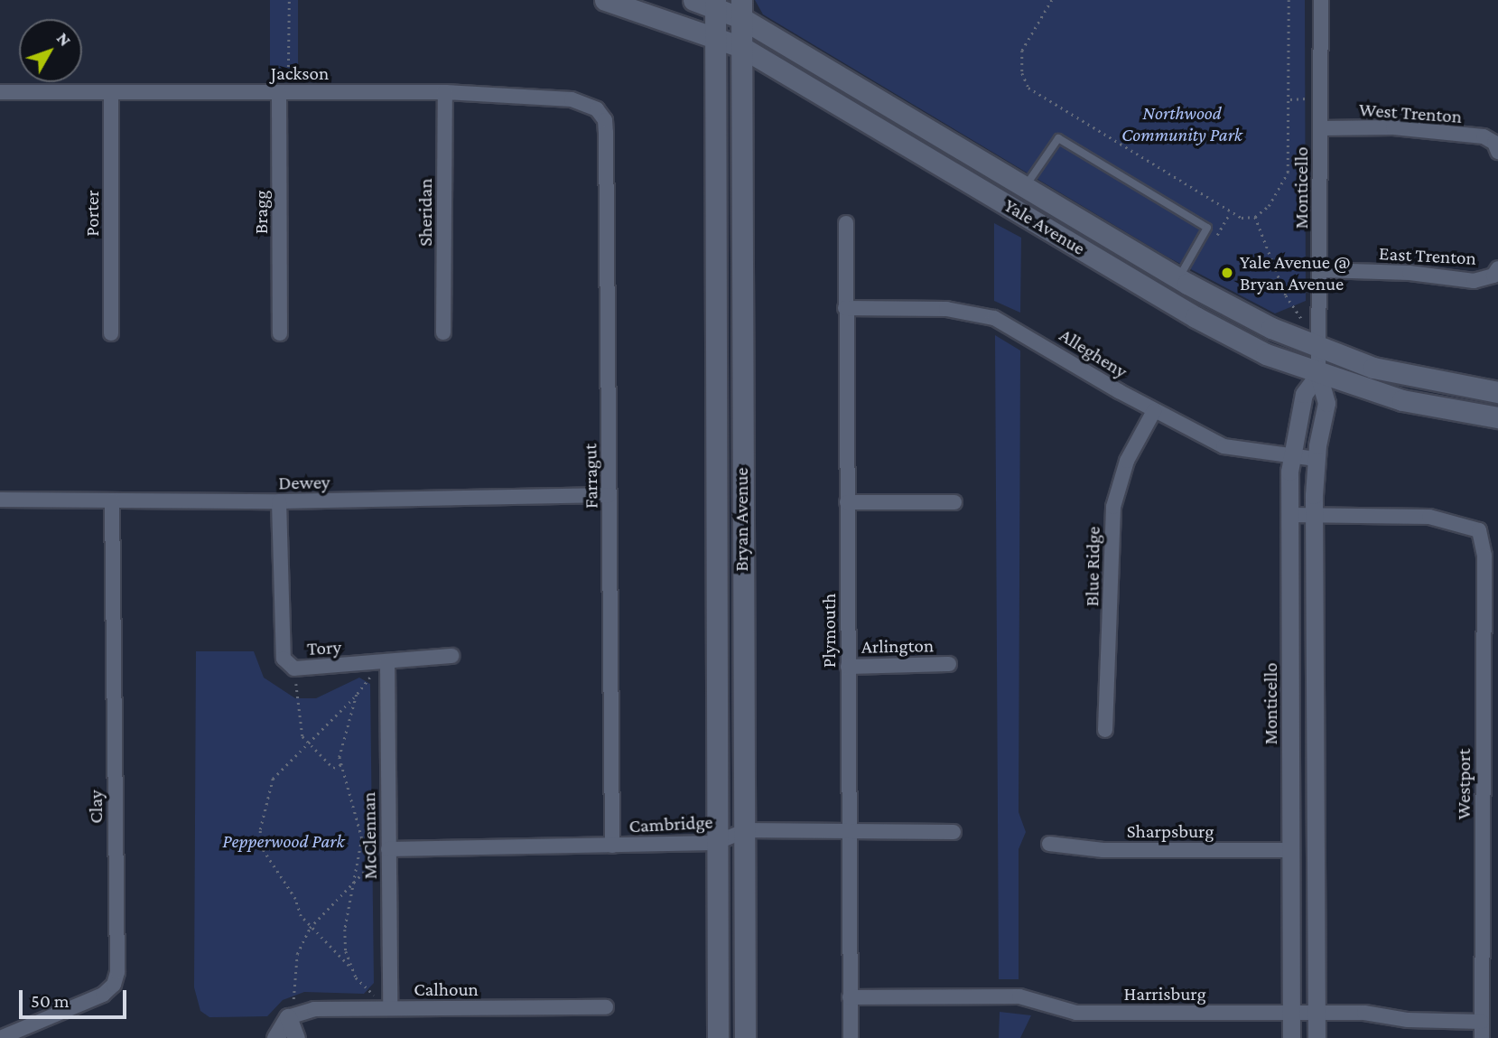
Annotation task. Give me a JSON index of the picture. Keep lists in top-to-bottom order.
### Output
{
  "streets": {
    "main road": ["Yale Avenue", "Bryan Avenue"],
    "street": [
      "Jackson",
      "West Trenton",
      "Monticello",
      "Bragg",
      "Sheridan",
      "Porter",
      "East Trenton",
      "Allegheny",
      "Farragut",
      "Dewey",
      "Blue Ridge",
      "Plymouth",
      "Arlington",
      "Tory",
      "Westport",
      "Clay",
      "Cambridge",
      "Sharpsburg",
      "McClennan",
      "Calhoun",
      "Harrisburg"
    ]
  },
  "crossings": [
    ["Jackson", "Bragg"],
    ["Jackson", "Sheridan"],
    ["Jackson", "Porter"],
    ["Jackson", "Farragut"],
    ["West Trenton", "Monticello"],
    ["Monticello", "Yale Avenue"],
    ["Monticello", "East Trenton"],
    ["Monticello", "Allegheny"],
    ["Monticello", "Westport"],
    ["Monticello", "Sharpsburg"],
    ["Monticello", "Harrisburg"],
    ["Yale Avenue", "Bryan Avenue"],
    ["Allegheny", "Blue Ridge"],
    ["Allegheny", "Plymouth"],
    ["Farragut", "Dewey"],
    ["Farragut", "Cambridge"],
    ["Dewey", "Tory"],
    ["Dewey", "Clay"],
    ["Bryan Avenue", "Cambridge"],
    ["Plymouth", "Arlington"],
    ["Plymouth", "Cambridge"],
    ["Plymouth", "Harrisburg"],
    ["Tory", "McClennan"],
    ["Westport", "Harrisburg"],
    ["Cambridge", "McClennan"],
    ["McClennan", "Calhoun"]
  ],
  "parks": ["Northwood Community Park", "Pepperwood Park"],
  "places": ["Yale Avenue @ Bryan Avenue"],
  "scale_bar": "50 m",
  "north": "top right"
}
